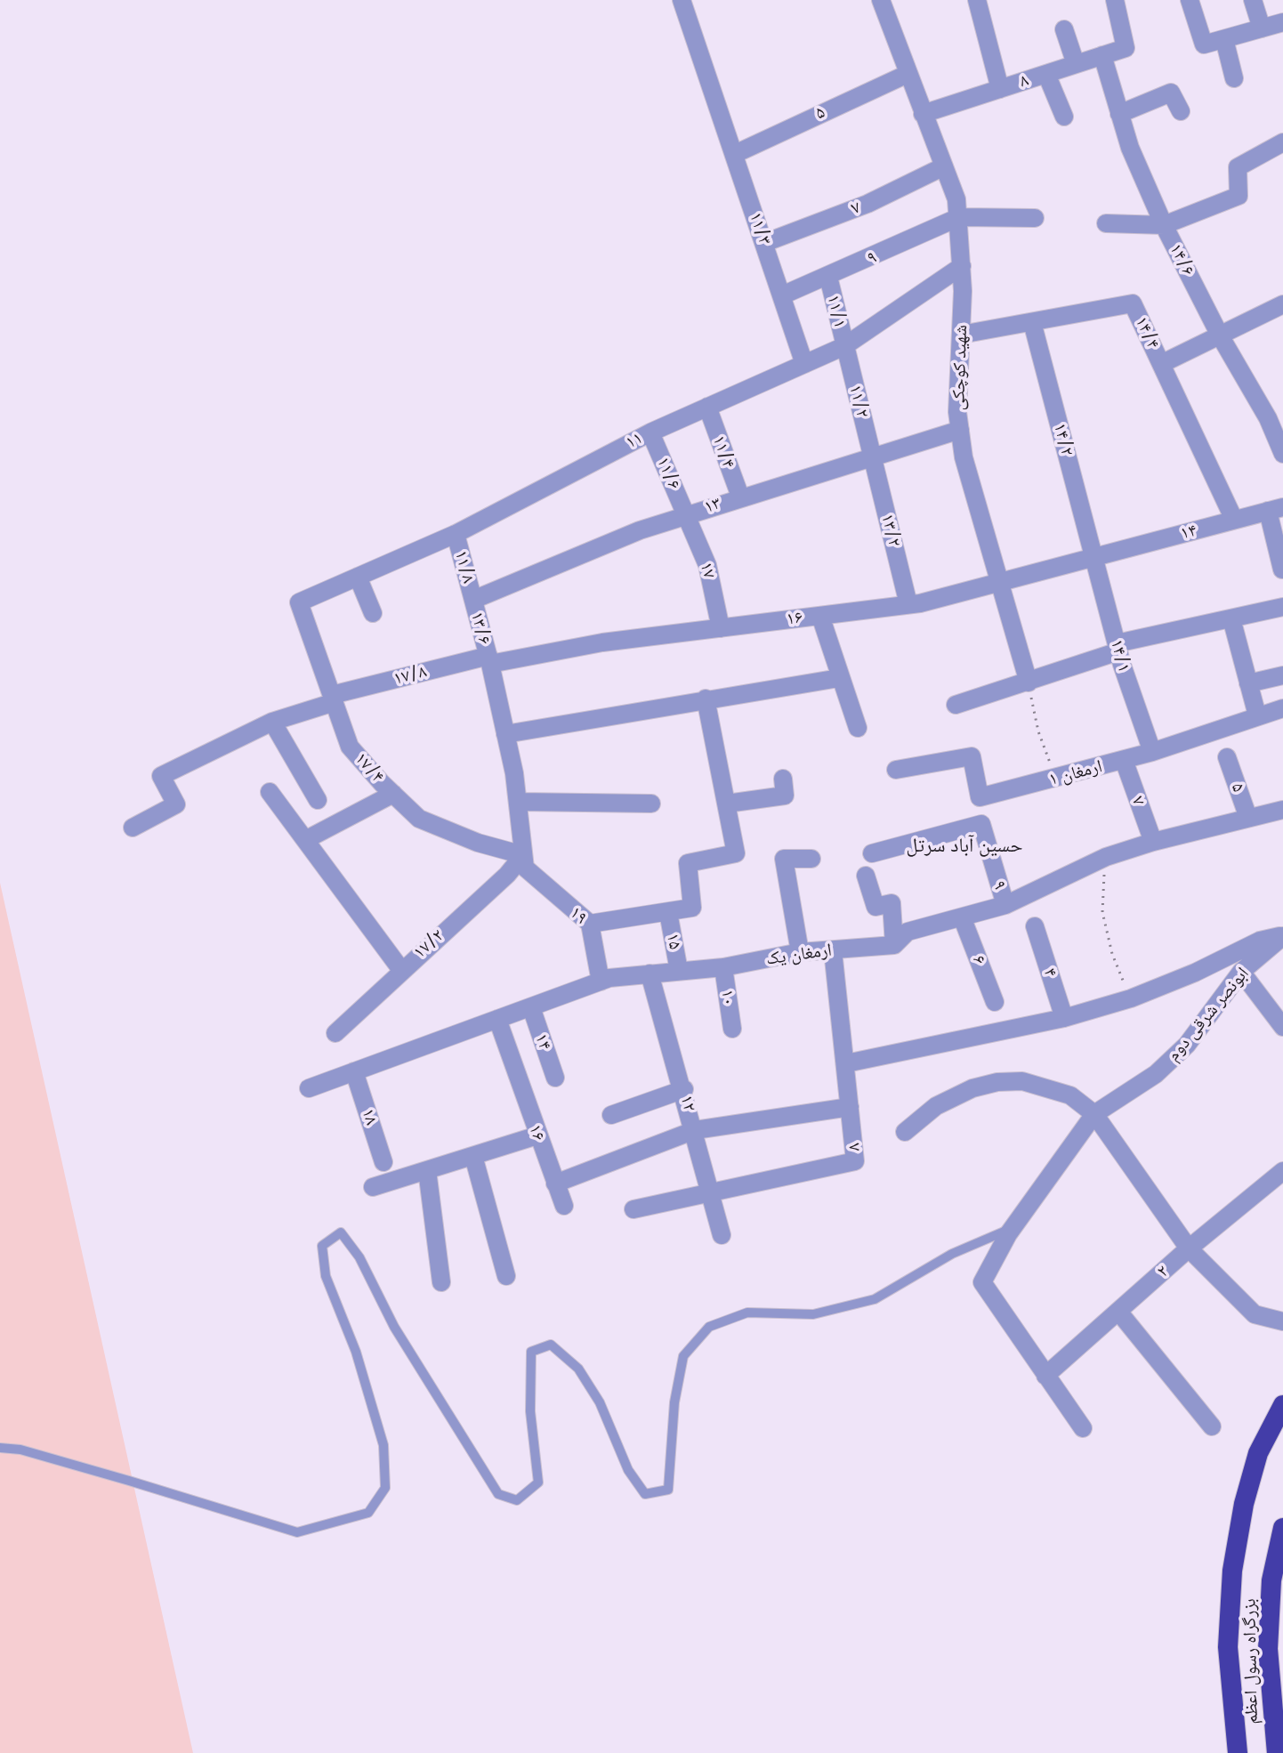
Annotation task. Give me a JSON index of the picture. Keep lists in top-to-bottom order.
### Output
{
  "streets": {
    "highway": ["بزرگراه رسول اعظم"],
    "street": [
      "۸",
      "۵",
      "۷",
      "۱۱/۳",
      "۹",
      "۱۴/۶",
      "۱۱/۱",
      "۱۴/۴",
      "شهید کوچکی",
      "۱۱/۲",
      "۱۴/۲",
      "۱۱",
      "۱۱/۴",
      "۱۱/۶",
      "۱۳",
      "۱۳/۲",
      "۱۴",
      "۱۱/۸",
      "۱۷",
      "۱۶",
      "۱۳/۶",
      "۱۴/۱",
      "۱۷/۸",
      "۱۷/۴",
      "ارمغان ۱",
      "۱۹",
      "۱۵",
      "۱۷/۲",
      "ارمغان یک",
      "۶",
      "۴",
      "۱۰",
      "ابونصر شرقی دوم",
      "۱۲",
      "۱۸",
      "۲"
    ]
  },
  "crossings": [
    ["۸", "۱۴/۶"],
    ["۸", "شهید کوچکی"],
    ["۸", "ارمغان یک"],
    ["۸", "۱۲"],
    ["۵", "۱۱/۳"],
    ["۵", "شهید کوچکی"],
    ["۵", "ارمغان یک"],
    ["۷", "۱۱/۳"],
    ["۷", "شهید کوچکی"],
    ["۷", "ارمغان ۱"],
    ["۷", "ارمغان یک"],
    ["۱۱/۳", "۹"],
    ["۱۱/۳", "۱۱"],
    ["۹", "۱۱/۱"],
    ["۹", "شهید کوچکی"],
    ["۹", "ارمغان یک"],
    ["۱۱/۱", "۱۱/۲"],
    ["۱۱/۱", "۱۱"],
    ["۱۴/۴", "شهید کوچکی"],
    ["۱۴/۴", "۱۴/۲"],
    ["۱۴/۴", "۱۴"],
    ["شهید کوچکی", "۱۱"],
    ["شهید کوچکی", "۱۳"],
    ["شهید کوچکی", "۱۶"],
    ["۱۱/۲", "۱۱"],
    ["۱۱/۲", "۱۳"],
    ["۱۱/۲", "۱۳/۲"],
    ["۱۴/۲", "۱۴"],
    ["۱۴/۲", "۱۶"],
    ["۱۴/۲", "۱۴/۱"],
    ["۱۱", "۱۱/۴"],
    ["۱۱", "۱۱/۶"],
    ["۱۱", "۱۱/۸"],
    ["۱۱", "۱۷/۴"],
    ["۱۱/۴", "۱۳"],
    ["۱۱/۶", "۱۳"],
    ["۱۱/۶", "۱۷"],
    ["۱۳", "۱۳/۲"],
    ["۱۳", "۱۱/۸"],
    ["۱۳", "۱۷"],
    ["۱۳", "۱۳/۶"],
    ["۱۳/۲", "۱۶"],
    ["۱۴", "۱۶"],
    ["۱۴", "۱۴/۱"],
    ["۱۴", "ارمغان یک"],
    ["۱۱/۸", "۱۳/۶"],
    ["۱۷", "۱۶"],
    ["۱۶", "۱۳/۶"],
    ["۱۶", "۱۴/۱"],
    ["۱۶", "۱۷/۸"],
    ["۱۶", "ارمغان یک"],
    ["۱۳/۶", "۱۷/۸"],
    ["۱۳/۶", "۱۷/۴"],
    ["۱۳/۶", "۱۹"],
    ["۱۳/۶", "۱۷/۲"],
    ["۱۴/۱", "ارمغان ۱"],
    ["۱۷/۸", "۱۷/۴"],
    ["۱۷/۴", "۱۹"],
    ["۱۷/۴", "۱۷/۲"],
    ["۱۹", "۱۷/۲"],
    ["۱۹", "ارمغان یک"],
    ["۱۵", "ارمغان یک"],
    ["ارمغان یک", "۶"],
    ["ارمغان یک", "۱۰"],
    ["ارمغان یک", "۱۲"],
    ["ارمغان یک", "۱۸"]
  ],
  "districts": ["حسین آباد سرتل"]
}
